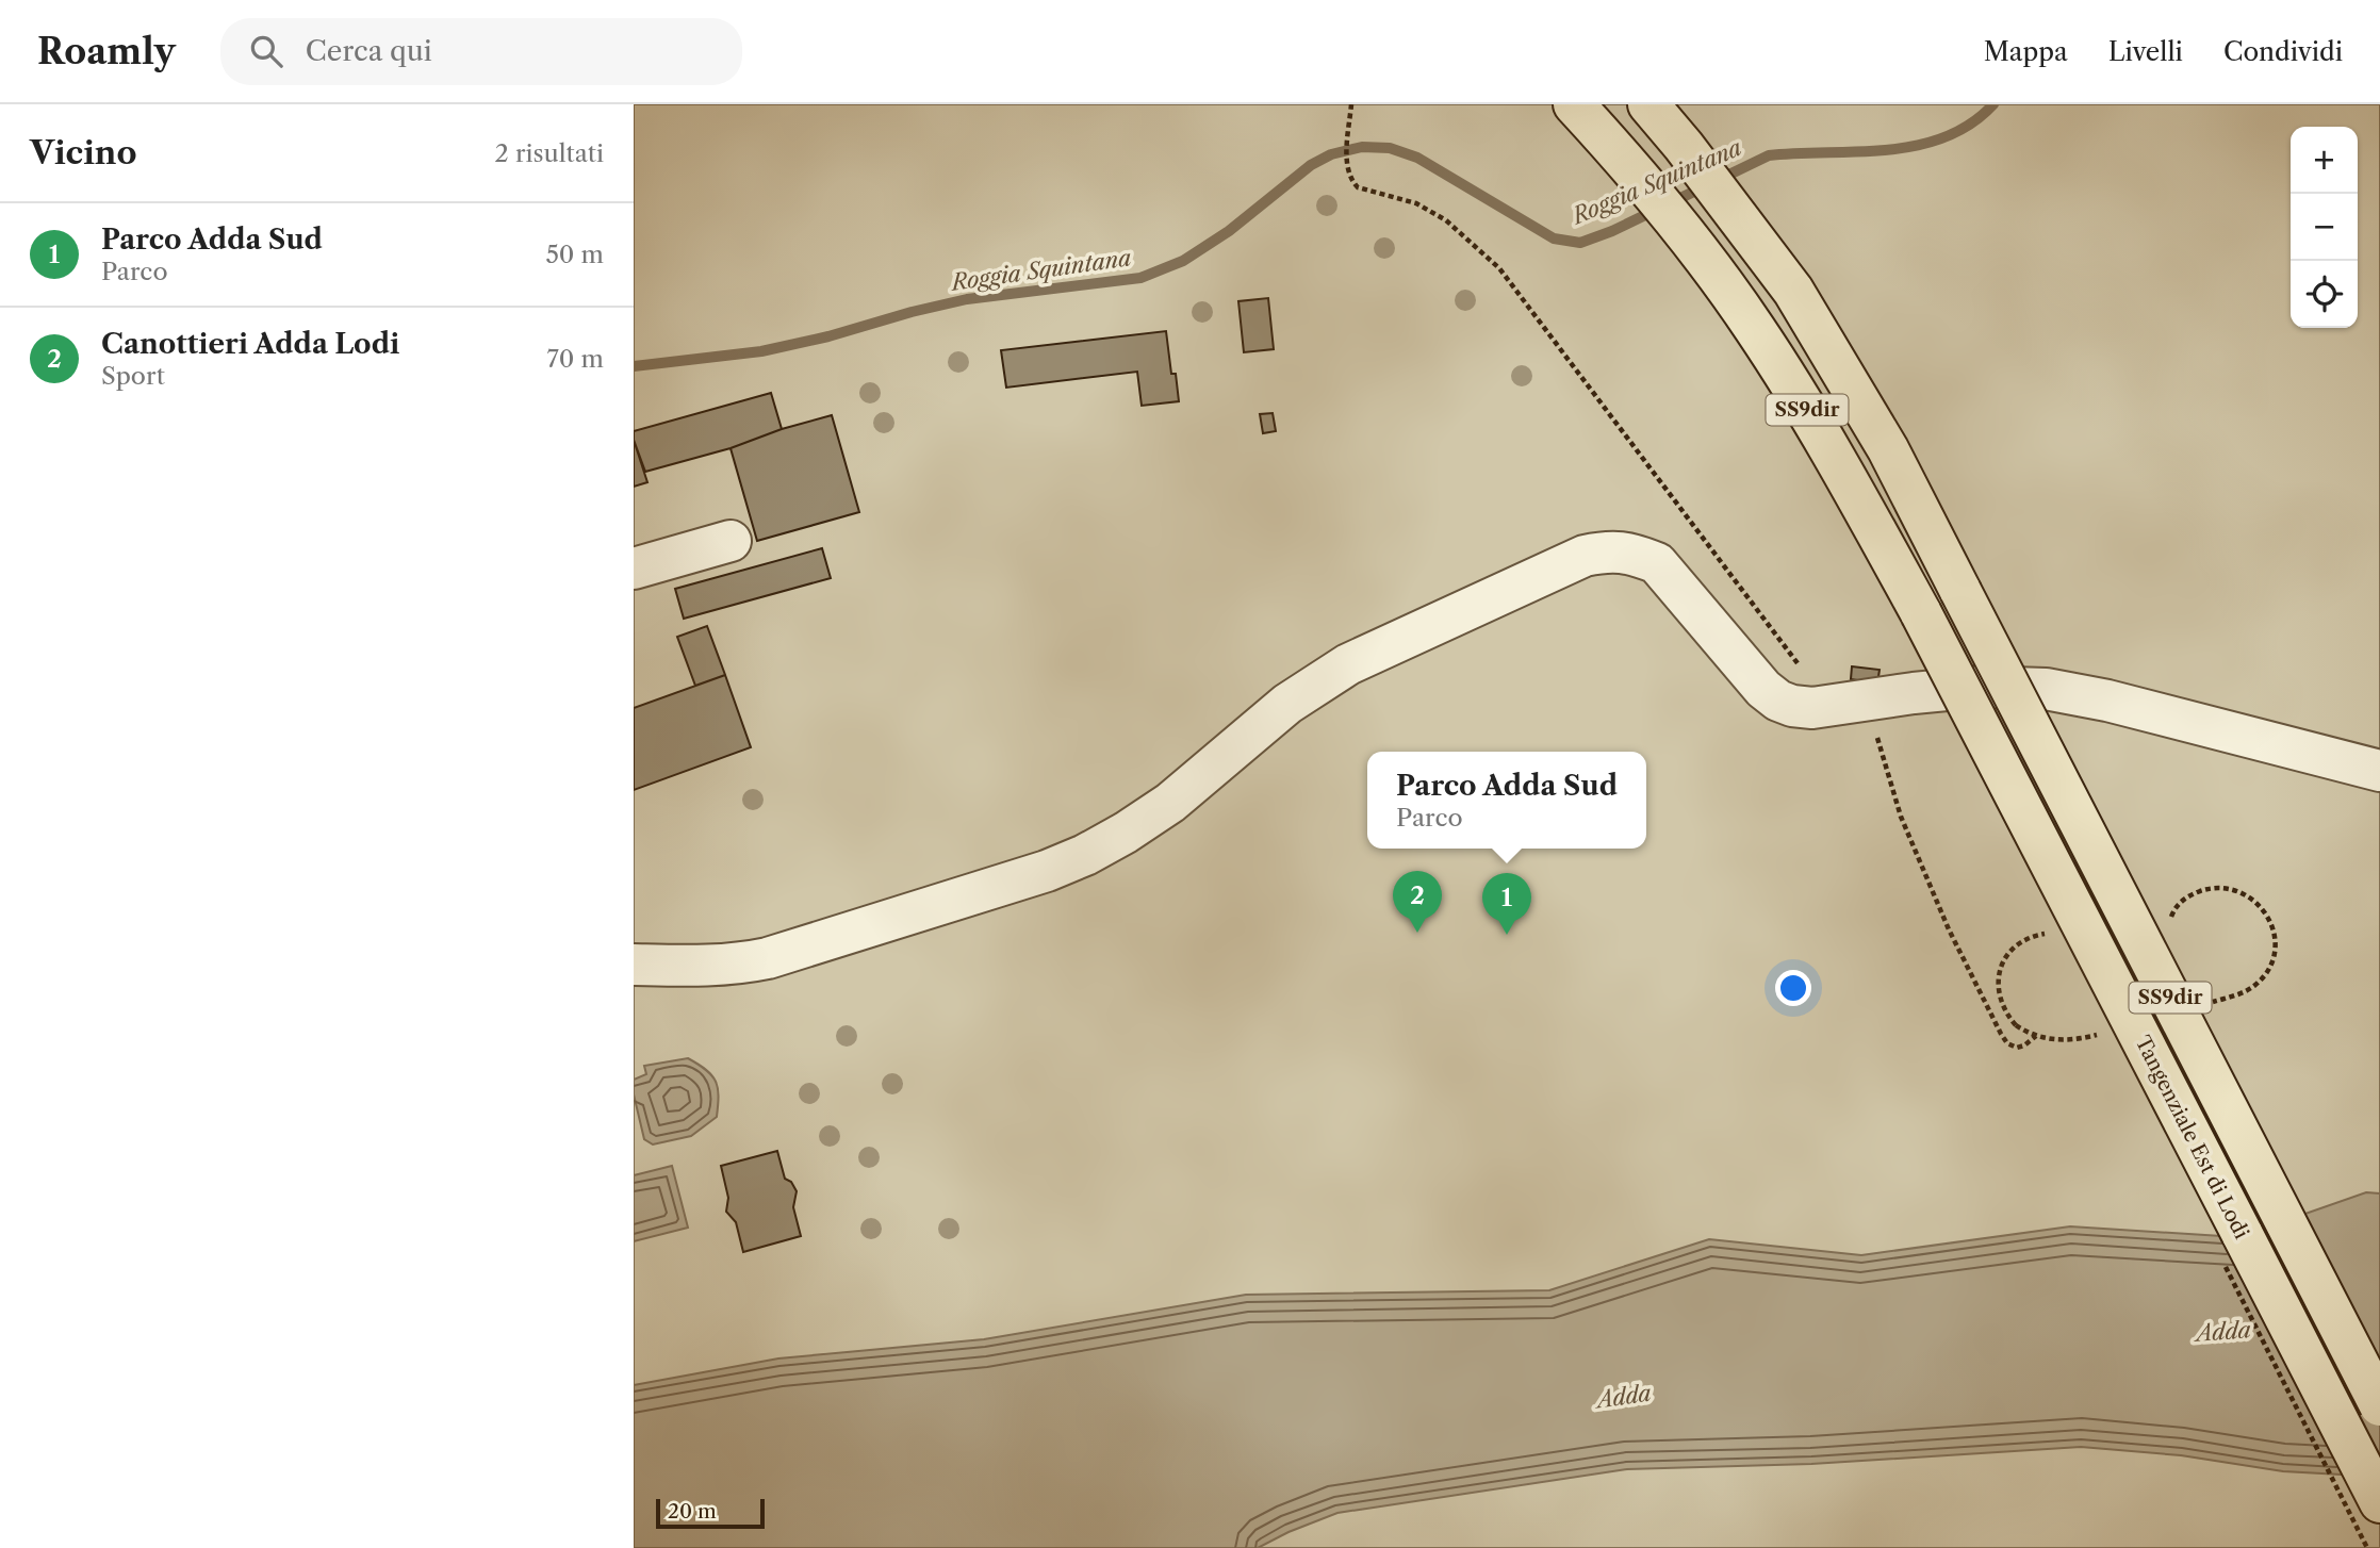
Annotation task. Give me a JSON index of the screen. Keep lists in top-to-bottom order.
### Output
{
  "streets": {
    "highway": ["SS9dir", "Tangenziale Est di Lodi"]
  },
  "water": ["Roggia Squintana", "Adda"],
  "scale_bar": "20 m",
  "page": {
    "header": "Roamly",
    "search": "Cerca qui",
    "nav": ["Mappa", "Livelli", "Condividi"],
    "heading": ["Vicino", "2 risultati"],
    "map_buttons": ["+", "−"],
    "list": [
      {
        "mark": "1",
        "name": "Parco Adda Sud",
        "note": "Parco",
        "value": "50 m"
      },
      {
        "mark": "2",
        "name": "Canottieri Adda Lodi",
        "note": "Sport",
        "value": "70 m"
      }
    ],
    "popup": ["Parco Adda Sud", "Parco"],
    "pins": ["2", "1"],
    "scale": "20 m"
  }
}
